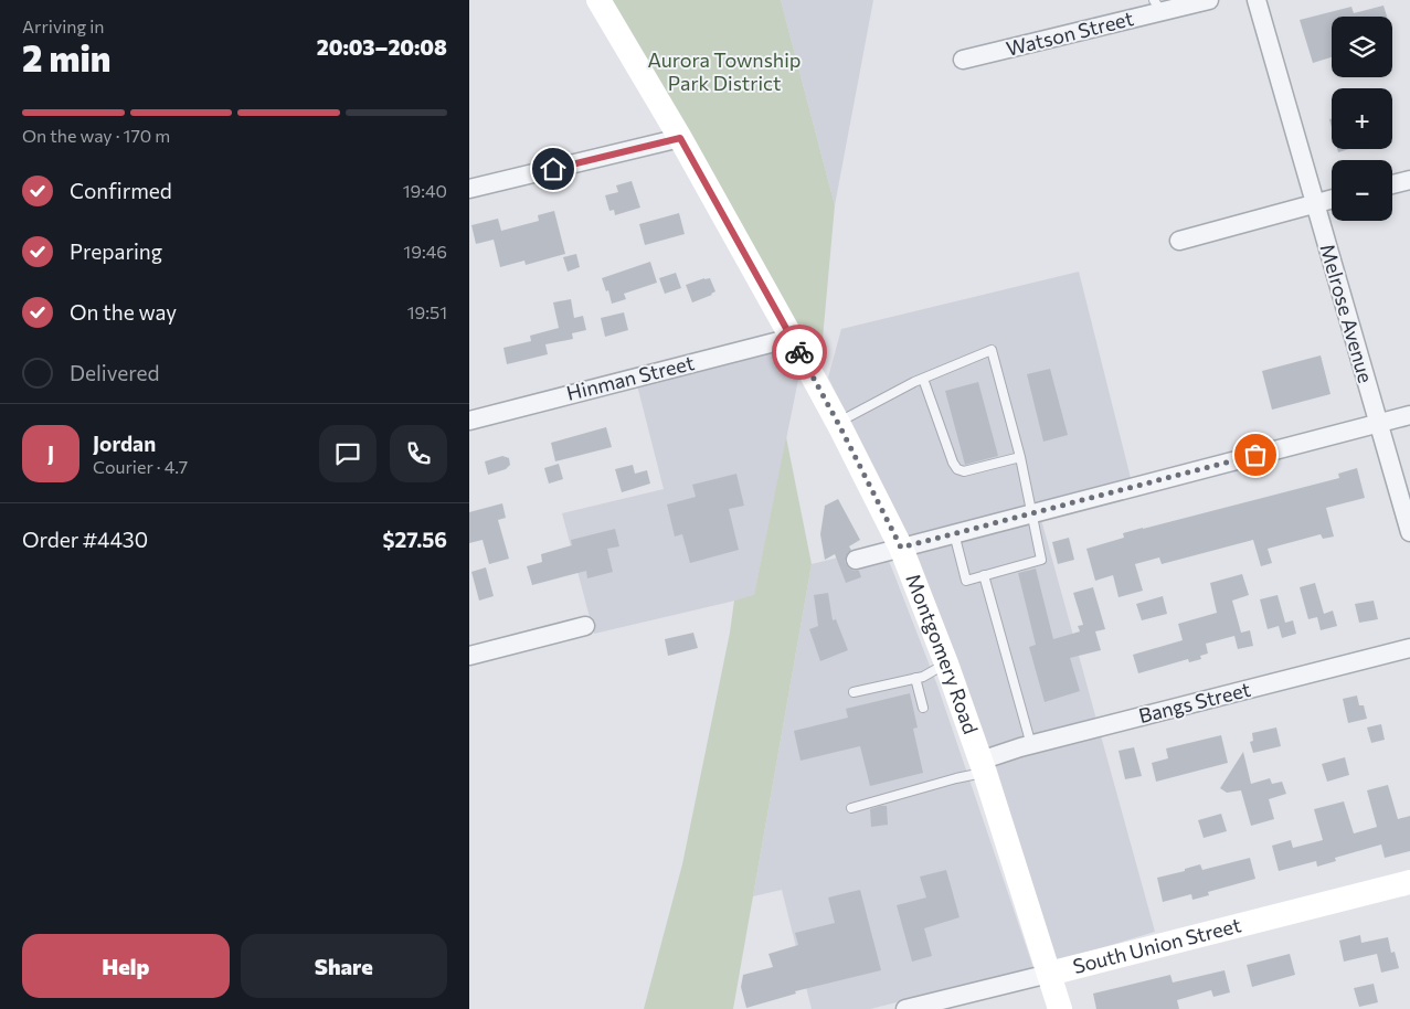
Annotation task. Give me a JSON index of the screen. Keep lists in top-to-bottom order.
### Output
{
  "streets": {
    "street": [
      "Watson Street",
      "Melrose Avenue",
      "Hinman Street",
      "Montgomery Road",
      "Bangs Street",
      "South Union Street"
    ]
  },
  "crossings": [
    ["Hinman Street", "Montgomery Road"],
    ["Montgomery Road", "Bangs Street"],
    ["Montgomery Road", "South Union Street"]
  ],
  "parks": ["Aurora Township Park District"],
  "page": {
    "heading": ["2 min", "Arriving in", "20:03–20:08"],
    "panel": [
      "Jordan",
      "Courier · 4.7",
      "Order #4430",
      "$27.56"
    ],
    "map_buttons": ["+", "−"],
    "bar": "On the way · 170 m",
    "list": [
      ["Confirmed", "19:40"],
      ["Preparing", "19:46"],
      ["On the way", "19:51"],
      "Delivered"
    ],
    "round": "J",
    "buttons": ["Help", "Share"]
  }
}
